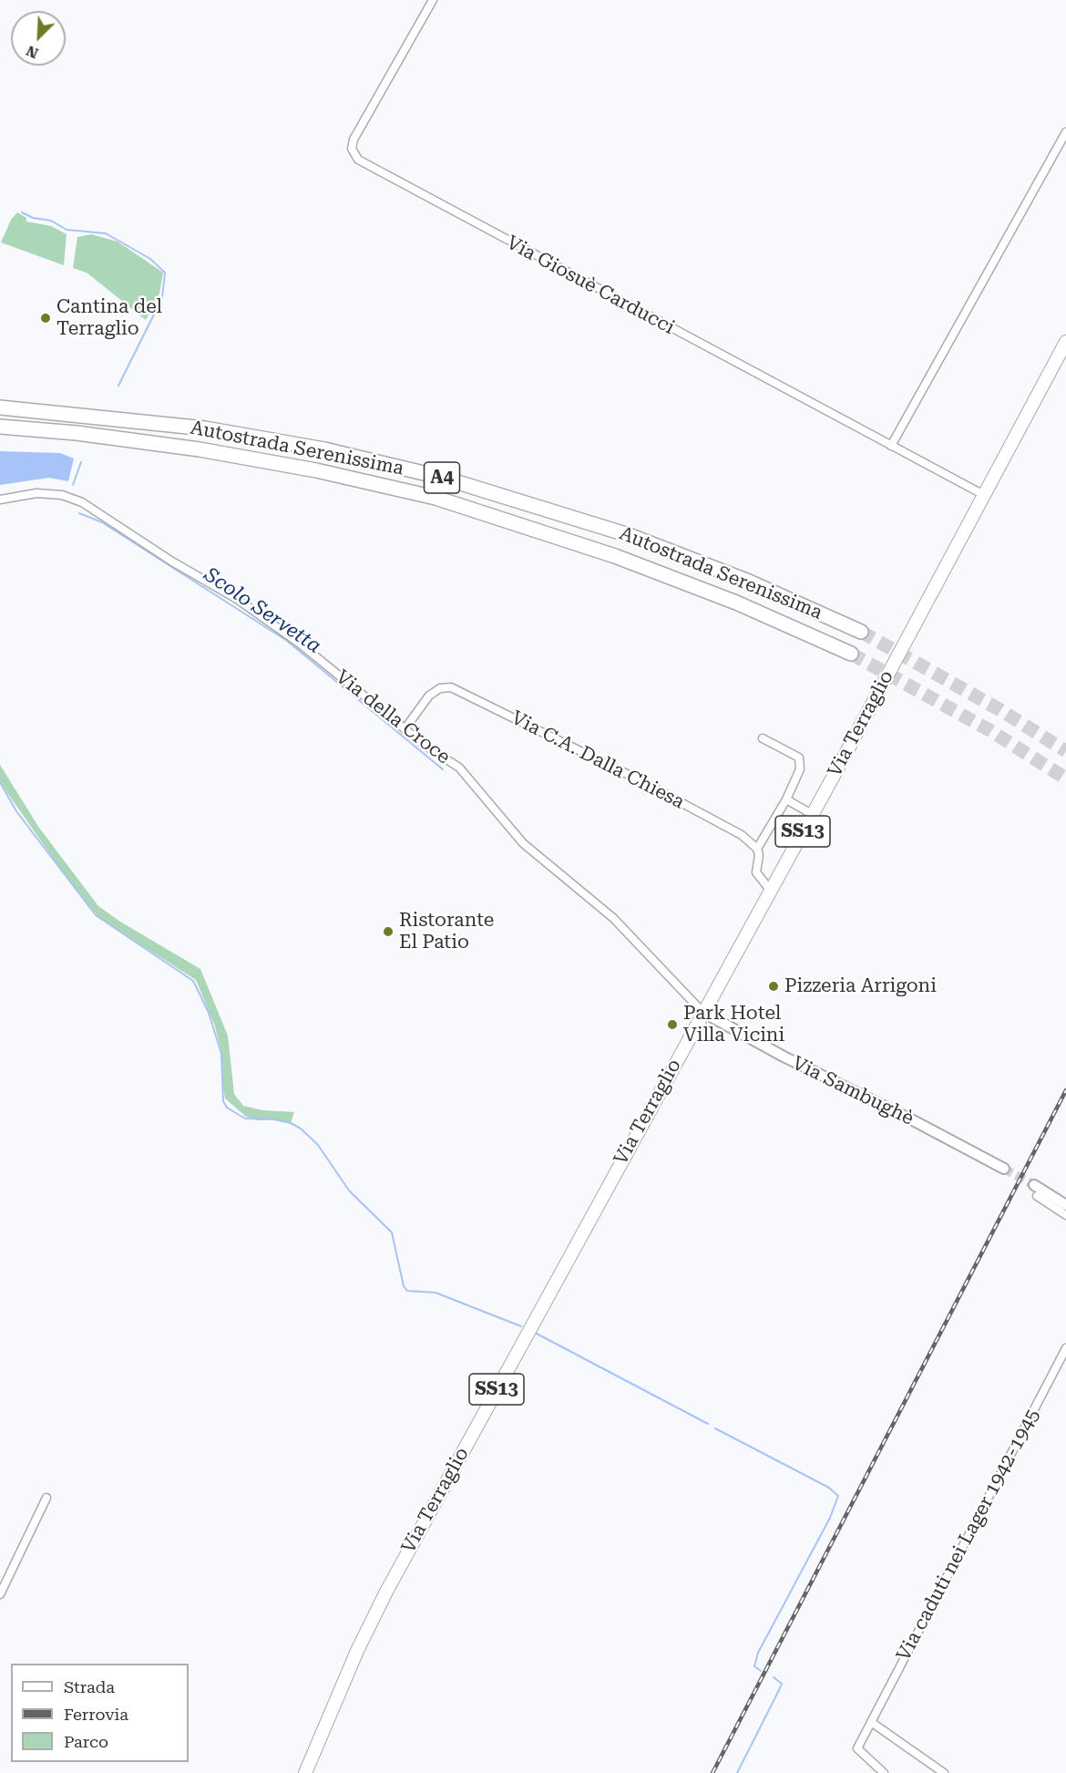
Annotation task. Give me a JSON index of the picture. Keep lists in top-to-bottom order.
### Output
{
  "streets": {
    "highway": ["Autostrada Serenissima", "A4"],
    "main road": ["Via Terraglio", "SS13"],
    "street": [
      "Via Giosuè Carducci",
      "Via della Croce",
      "Via C.A. Dalla Chiesa",
      "Via Sambughè",
      "Via caduti nei Lager 1942-1945"
    ]
  },
  "crossings": [
    ["Via Giosuè Carducci", "Via Terraglio"],
    ["Via della Croce", "Via Terraglio"],
    ["Via della Croce", "Via C.A. Dalla Chiesa"],
    ["Via della Croce", "Via Sambughè"],
    ["Via Terraglio", "Via Sambughè"]
  ],
  "water": ["Scolo Servetta"],
  "places": [
    "Cantina del Terraglio",
    "Ristorante El Patio",
    "Pizzeria Arrigoni",
    "Park Hotel Villa Vicini"
  ],
  "legend": ["Strada", "Ferrovia", "Parco"],
  "north": "bottom left"
}
